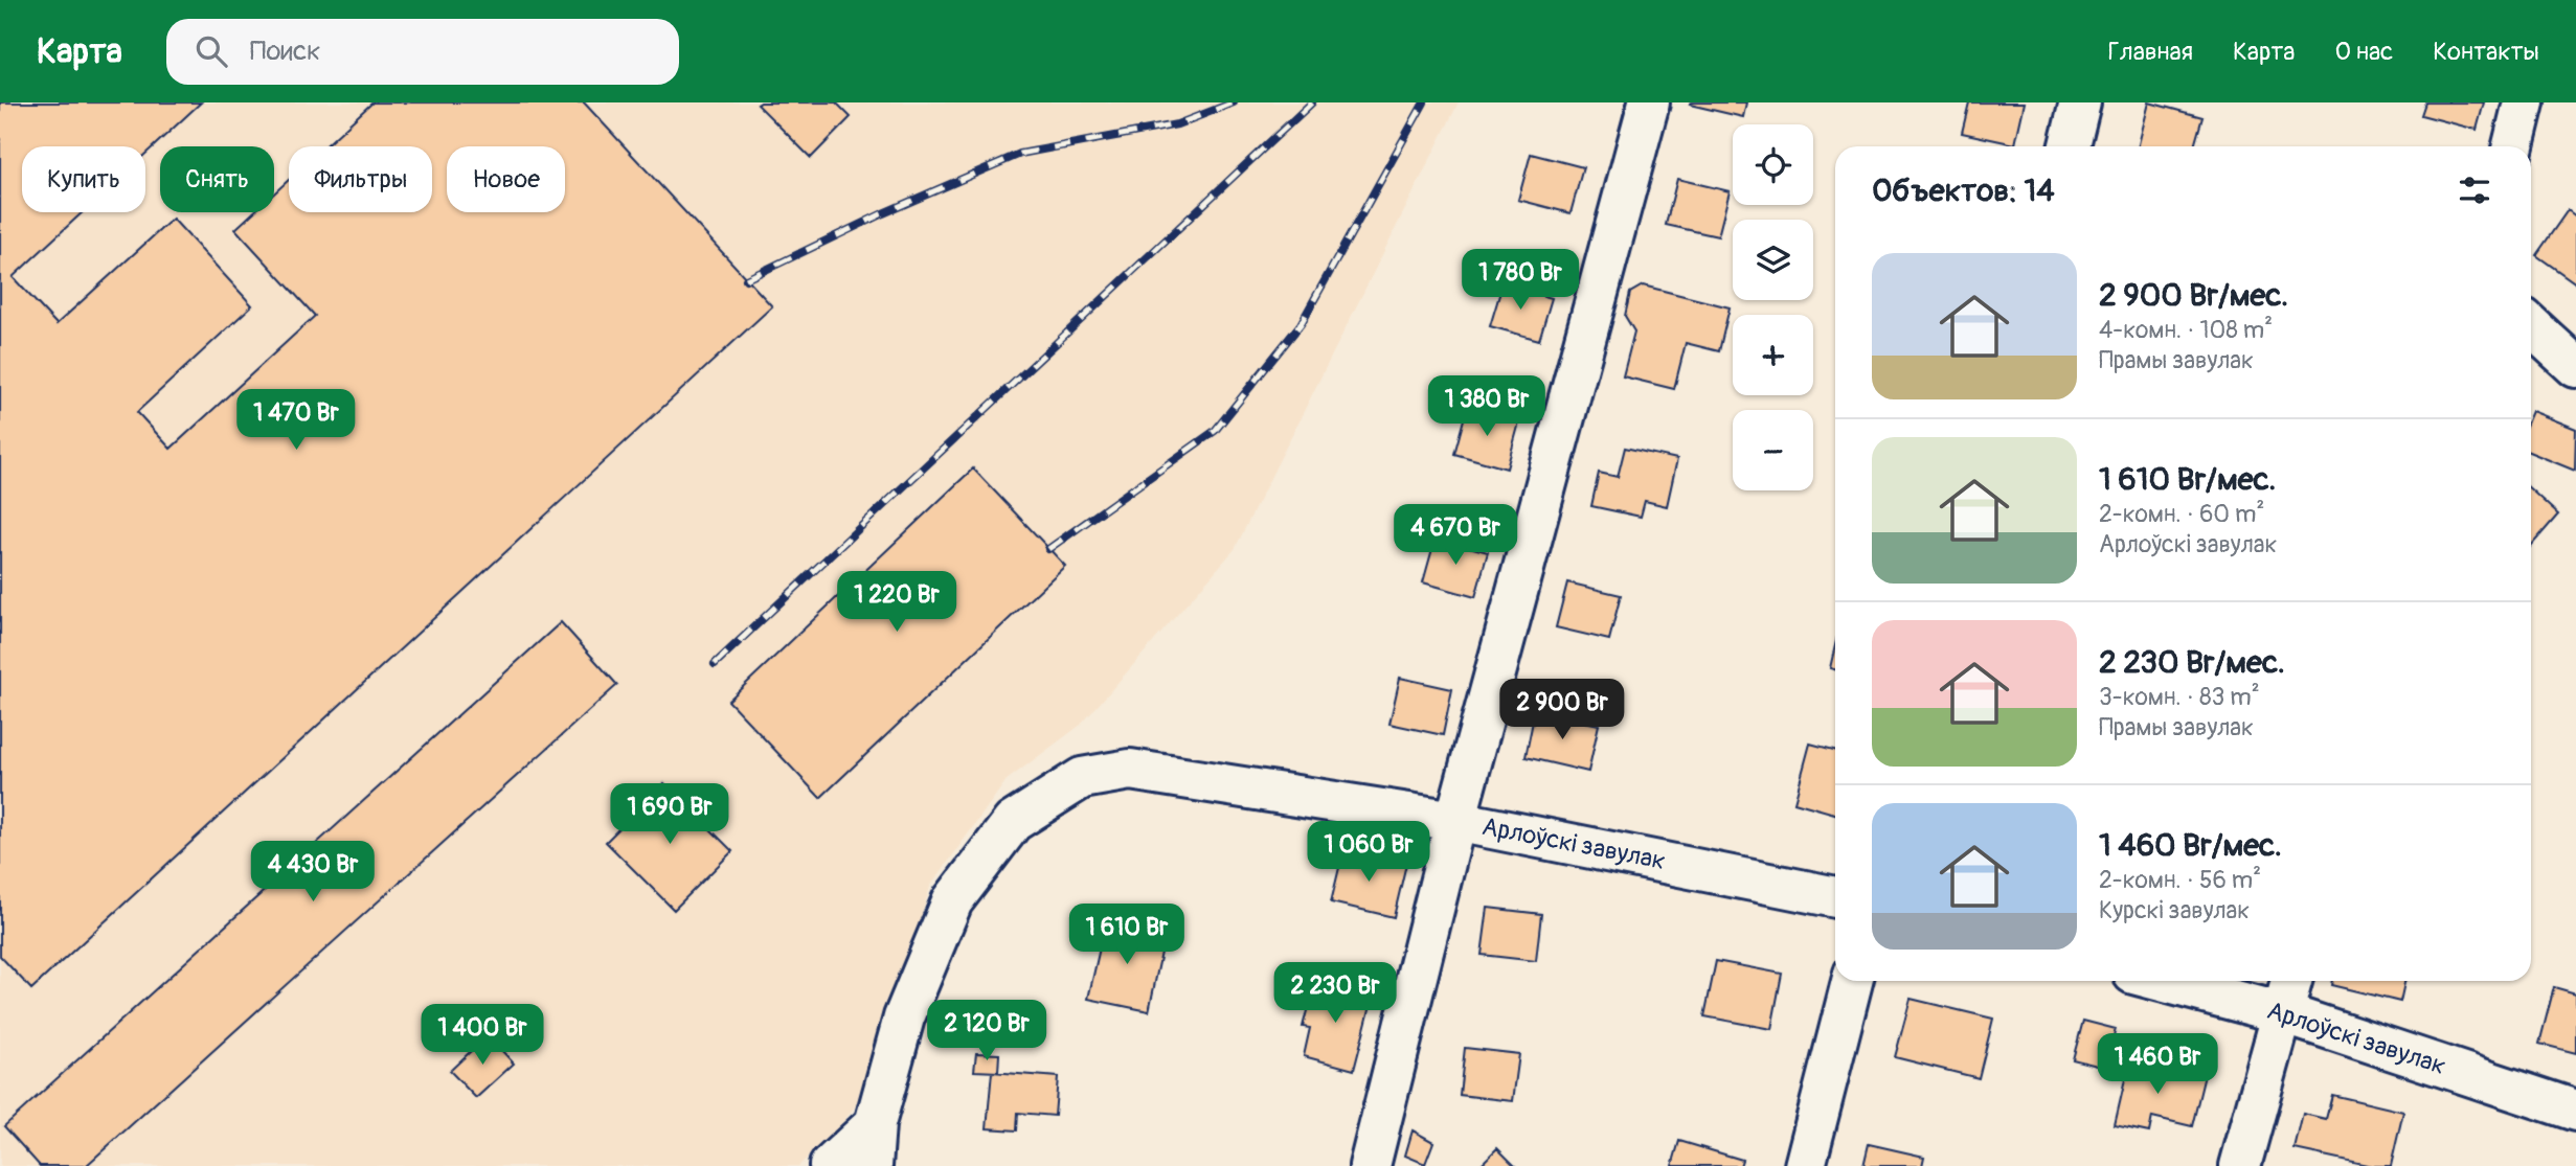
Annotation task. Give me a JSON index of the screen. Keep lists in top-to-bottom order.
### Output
{
  "streets": {
    "street": ["Арлоўскі завулак"]
  },
  "page": {
    "header": "Карта",
    "search": "Поиск",
    "nav": [
      "Главная",
      "Карта",
      "О нас",
      "Контакты"
    ],
    "map_buttons": ["+", "−"],
    "chip": [
      "Купить",
      "Снять",
      "Фильтры",
      "Новое"
    ],
    "heading": "Объектов: 14",
    "list": [
      {
        "name": "2 900 Br/мес.",
        "note": "4-комн. · 108 m² · Прамы завулак"
      },
      {
        "name": "1 610 Br/мес.",
        "note": "2-комн. · 60 m² · Арлоўскі завулак"
      },
      {
        "name": "2 230 Br/мес.",
        "note": "3-комн. · 83 m² · Прамы завулак"
      },
      {
        "name": "1 460 Br/мес.",
        "note": "2-комн. · 56 m² · Курскі завулак"
      }
    ],
    "price": [
      "1 780 Br",
      "1 380 Br",
      "1 470 Br",
      "4 670 Br",
      "1 220 Br",
      "2 900 Br",
      "1 690 Br",
      "1 060 Br",
      "4 430 Br",
      "1 610 Br",
      "2 230 Br",
      "2 120 Br",
      "1 400 Br",
      "1 460 Br"
    ]
  }
}
